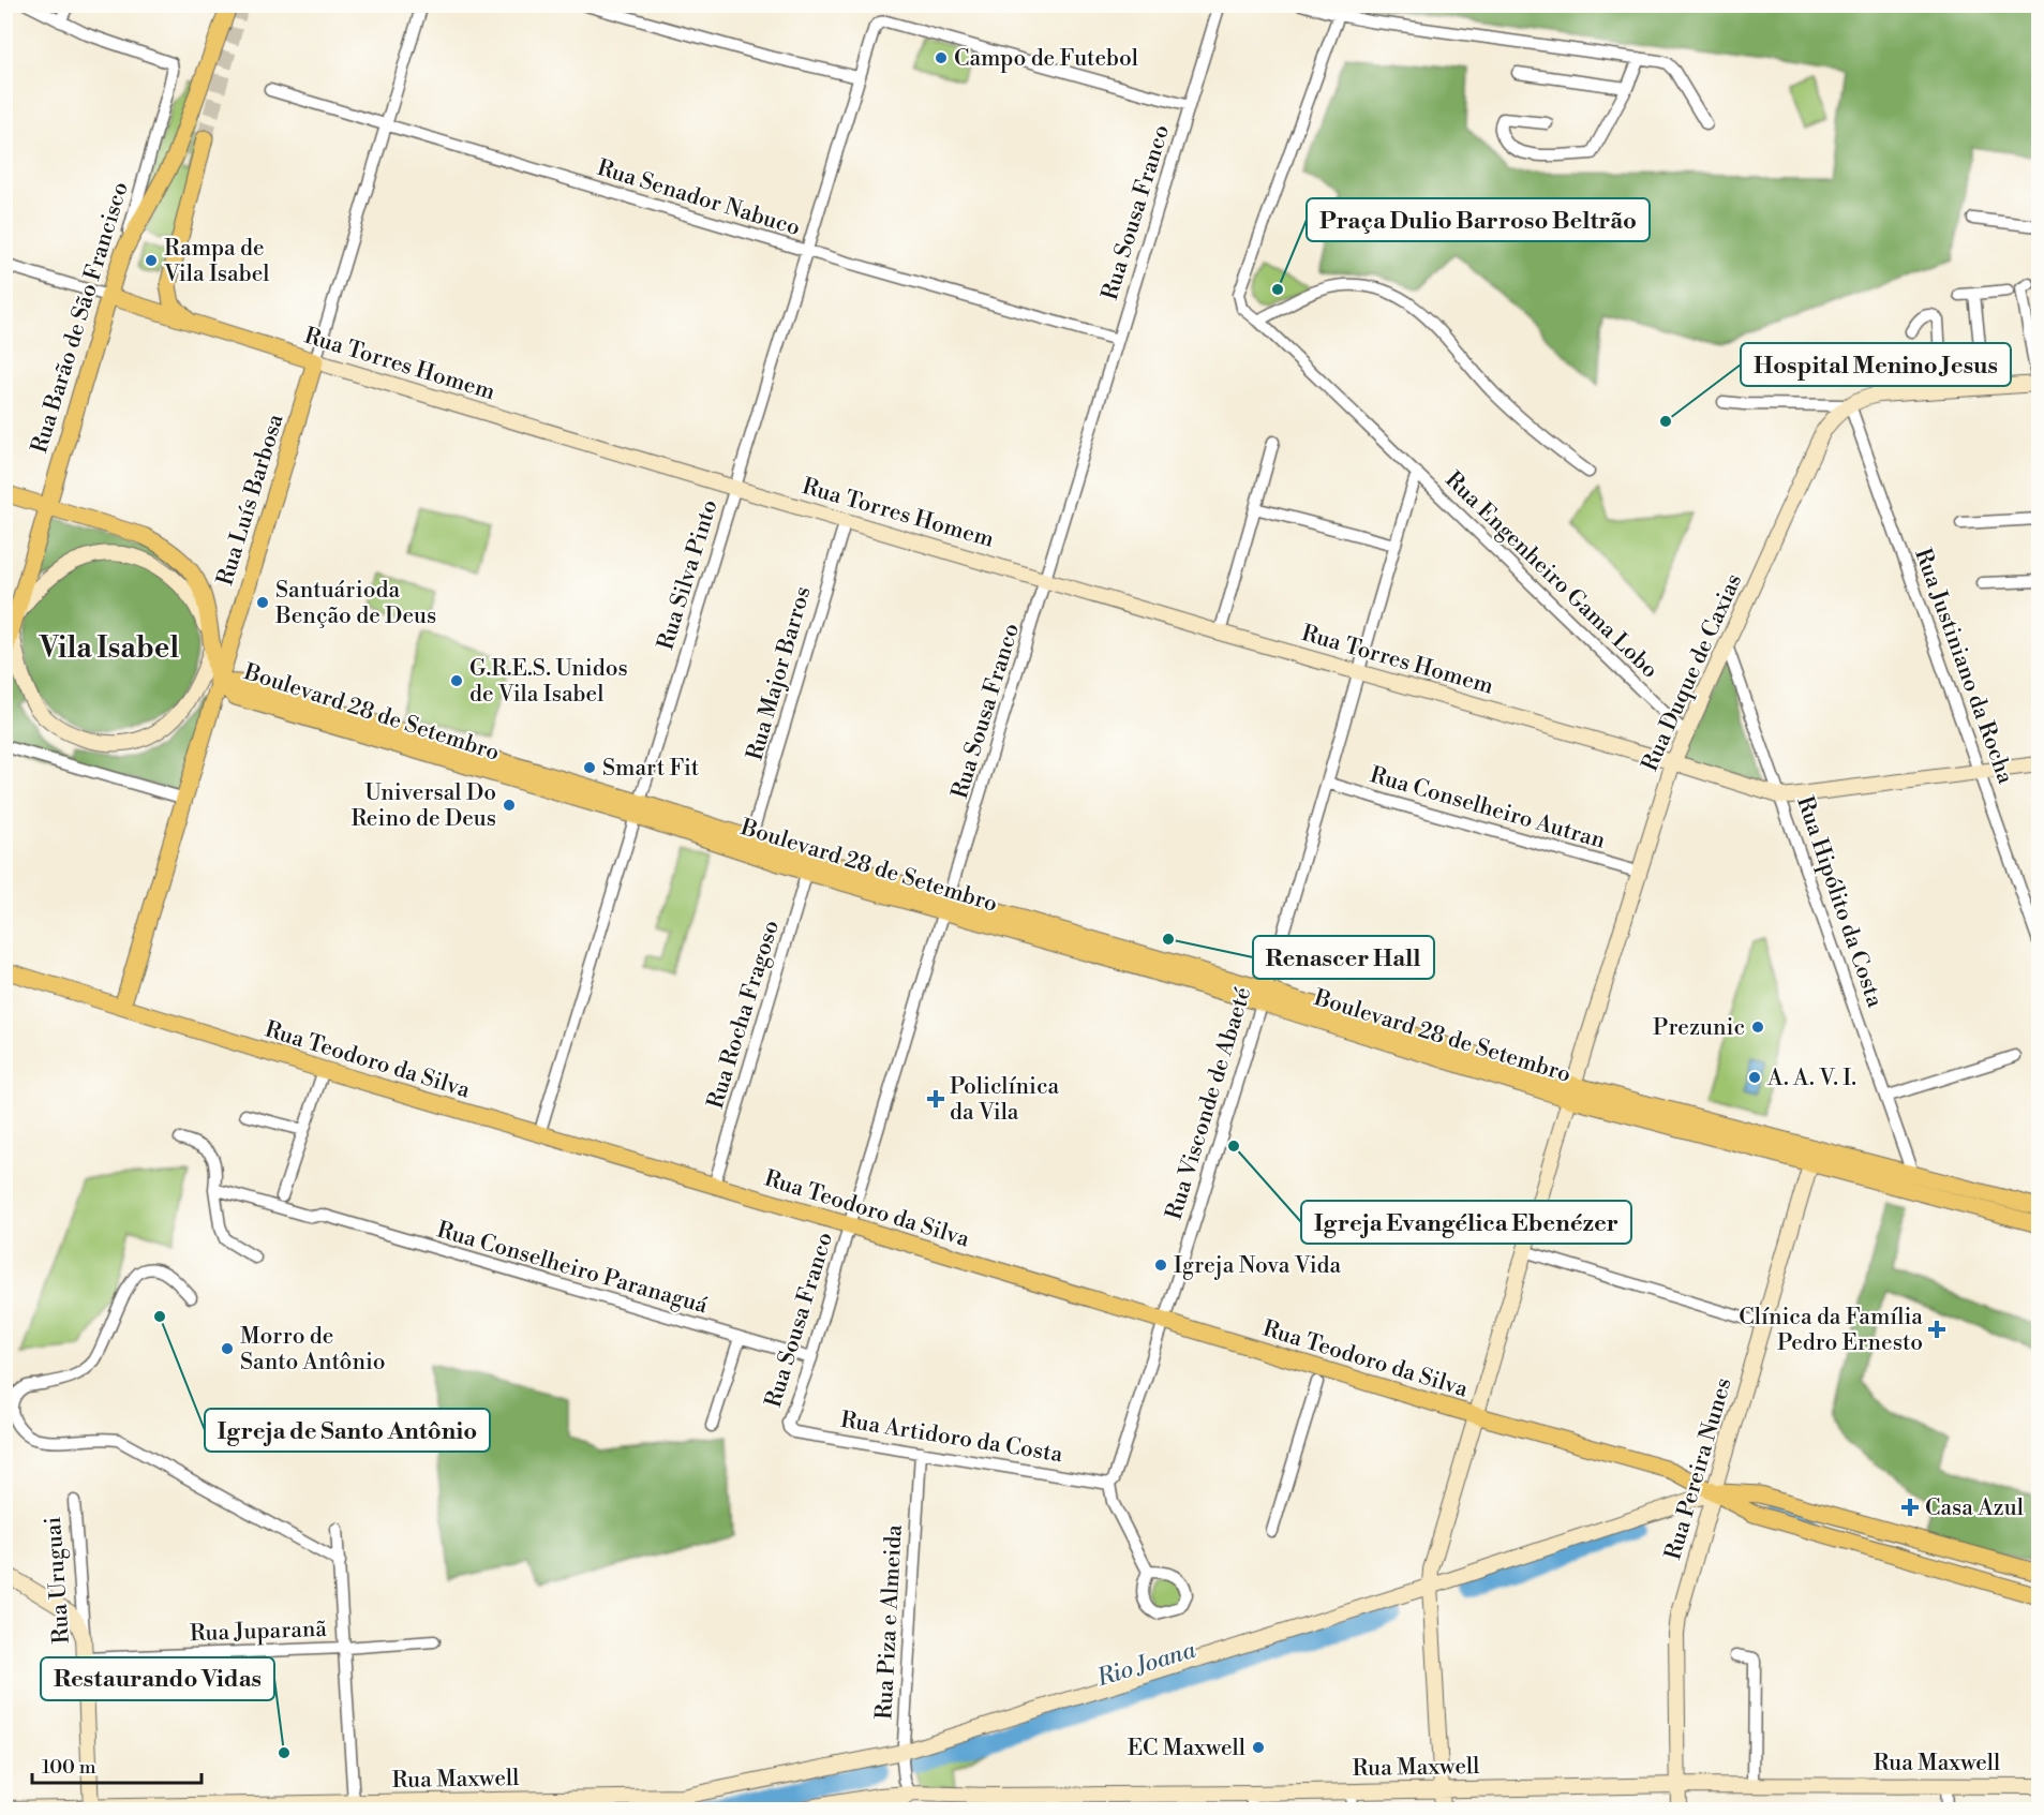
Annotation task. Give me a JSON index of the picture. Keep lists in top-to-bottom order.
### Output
{
  "streets": {
    "main road": [
      "Rua Barão de São Francisco",
      "Rua Torres Homem",
      "Rua Luís Barbosa",
      "Boulevard 28 de Setembro",
      "Rua Teodoro da Silva"
    ],
    "street": [
      "Rua Senador Nabuco",
      "Rua Sousa Franco",
      "Rua Silva Pinto",
      "Rua Engenheiro Gama Lobo",
      "Rua Justiniano da Rocha",
      "Rua Duque de Caxias",
      "Rua Major Barros",
      "Rua Conselheiro Autran",
      "Rua Hipólito da Costa",
      "Rua Rocha Fragoso",
      "Rua Visconde de Abaeté",
      "Rua Conselheiro Paranaguá",
      "Rua Artidoro da Costa",
      "Rua Pereira Nunes",
      "Rua Uruguai",
      "Rua Piza e Almeida",
      "Rua Juparanã",
      "Rua Maxwell"
    ]
  },
  "crossings": [
    ["Rua Senador Nabuco", "Rua Sousa Franco"],
    ["Rua Senador Nabuco", "Rua Luís Barbosa"],
    ["Rua Senador Nabuco", "Rua Silva Pinto"],
    ["Rua Sousa Franco", "Rua Torres Homem"],
    ["Rua Sousa Franco", "Rua Silva Pinto"],
    ["Rua Sousa Franco", "Boulevard 28 de Setembro"],
    ["Rua Sousa Franco", "Rua Teodoro da Silva"],
    ["Rua Sousa Franco", "Rua Conselheiro Paranaguá"],
    ["Rua Sousa Franco", "Rua Artidoro da Costa"],
    ["Rua Barão de São Francisco", "Rua Torres Homem"],
    ["Rua Torres Homem", "Rua Luís Barbosa"],
    ["Rua Torres Homem", "Rua Silva Pinto"],
    ["Rua Torres Homem", "Rua Duque de Caxias"],
    ["Rua Torres Homem", "Rua Major Barros"],
    ["Rua Torres Homem", "Rua Hipólito da Costa"],
    ["Rua Torres Homem", "Rua Visconde de Abaeté"],
    ["Rua Luís Barbosa", "Boulevard 28 de Setembro"],
    ["Rua Luís Barbosa", "Rua Teodoro da Silva"],
    ["Rua Silva Pinto", "Boulevard 28 de Setembro"],
    ["Rua Silva Pinto", "Rua Teodoro da Silva"],
    ["Rua Engenheiro Gama Lobo", "Rua Duque de Caxias"],
    ["Rua Engenheiro Gama Lobo", "Rua Visconde de Abaeté"],
    ["Rua Justiniano da Rocha", "Rua Duque de Caxias"],
    ["Rua Duque de Caxias", "Boulevard 28 de Setembro"],
    ["Rua Duque de Caxias", "Rua Conselheiro Autran"],
    ["Rua Duque de Caxias", "Rua Hipólito da Costa"],
    ["Rua Duque de Caxias", "Rua Teodoro da Silva"],
    ["Rua Duque de Caxias", "Rua Maxwell"],
    ["Rua Major Barros", "Boulevard 28 de Setembro"],
    ["Boulevard 28 de Setembro", "Rua Hipólito da Costa"],
    ["Boulevard 28 de Setembro", "Rua Rocha Fragoso"],
    ["Boulevard 28 de Setembro", "Rua Visconde de Abaeté"],
    ["Boulevard 28 de Setembro", "Rua Pereira Nunes"],
    ["Rua Conselheiro Autran", "Rua Visconde de Abaeté"],
    ["Rua Rocha Fragoso", "Rua Teodoro da Silva"],
    ["Rua Teodoro da Silva", "Rua Visconde de Abaeté"],
    ["Rua Teodoro da Silva", "Rua Pereira Nunes"],
    ["Rua Teodoro da Silva", "Rua Maxwell"],
    ["Rua Visconde de Abaeté", "Rua Artidoro da Costa"],
    ["Rua Artidoro da Costa", "Rua Piza e Almeida"],
    ["Rua Pereira Nunes", "Rua Maxwell"],
    ["Rua Uruguai", "Rua Juparanã"],
    ["Rua Uruguai", "Rua Maxwell"],
    ["Rua Piza e Almeida", "Rua Maxwell"]
  ],
  "districts": ["Vila Isabel"],
  "water": ["Rio Joana"],
  "places": {
    "other": [
      "Campo de Futebol",
      "Rampa de Vila Isabel",
      "Praça Dulio Barroso Beltrão",
      "Hospital Menino Jesus",
      "Santuárioda Benção de Deus",
      "G.R.E.S. Unidos de Vila Isabel",
      "Smart Fit",
      "Universal Do Reino de Deus",
      "Renascer Hall",
      "Prezunic",
      "A. A. V. I.",
      "Igreja Evangélica Ebenézer",
      "Igreja Nova Vida",
      "Igreja de Santo Antônio",
      "Morro de Santo Antônio",
      "EC Maxwell",
      "Restaurando Vidas"
    ],
    "health": ["Policlínica da Vila", "Clínica da Família Pedro Ernesto", "Casa Azul"]
  },
  "scale_bar": "100 m"
}
